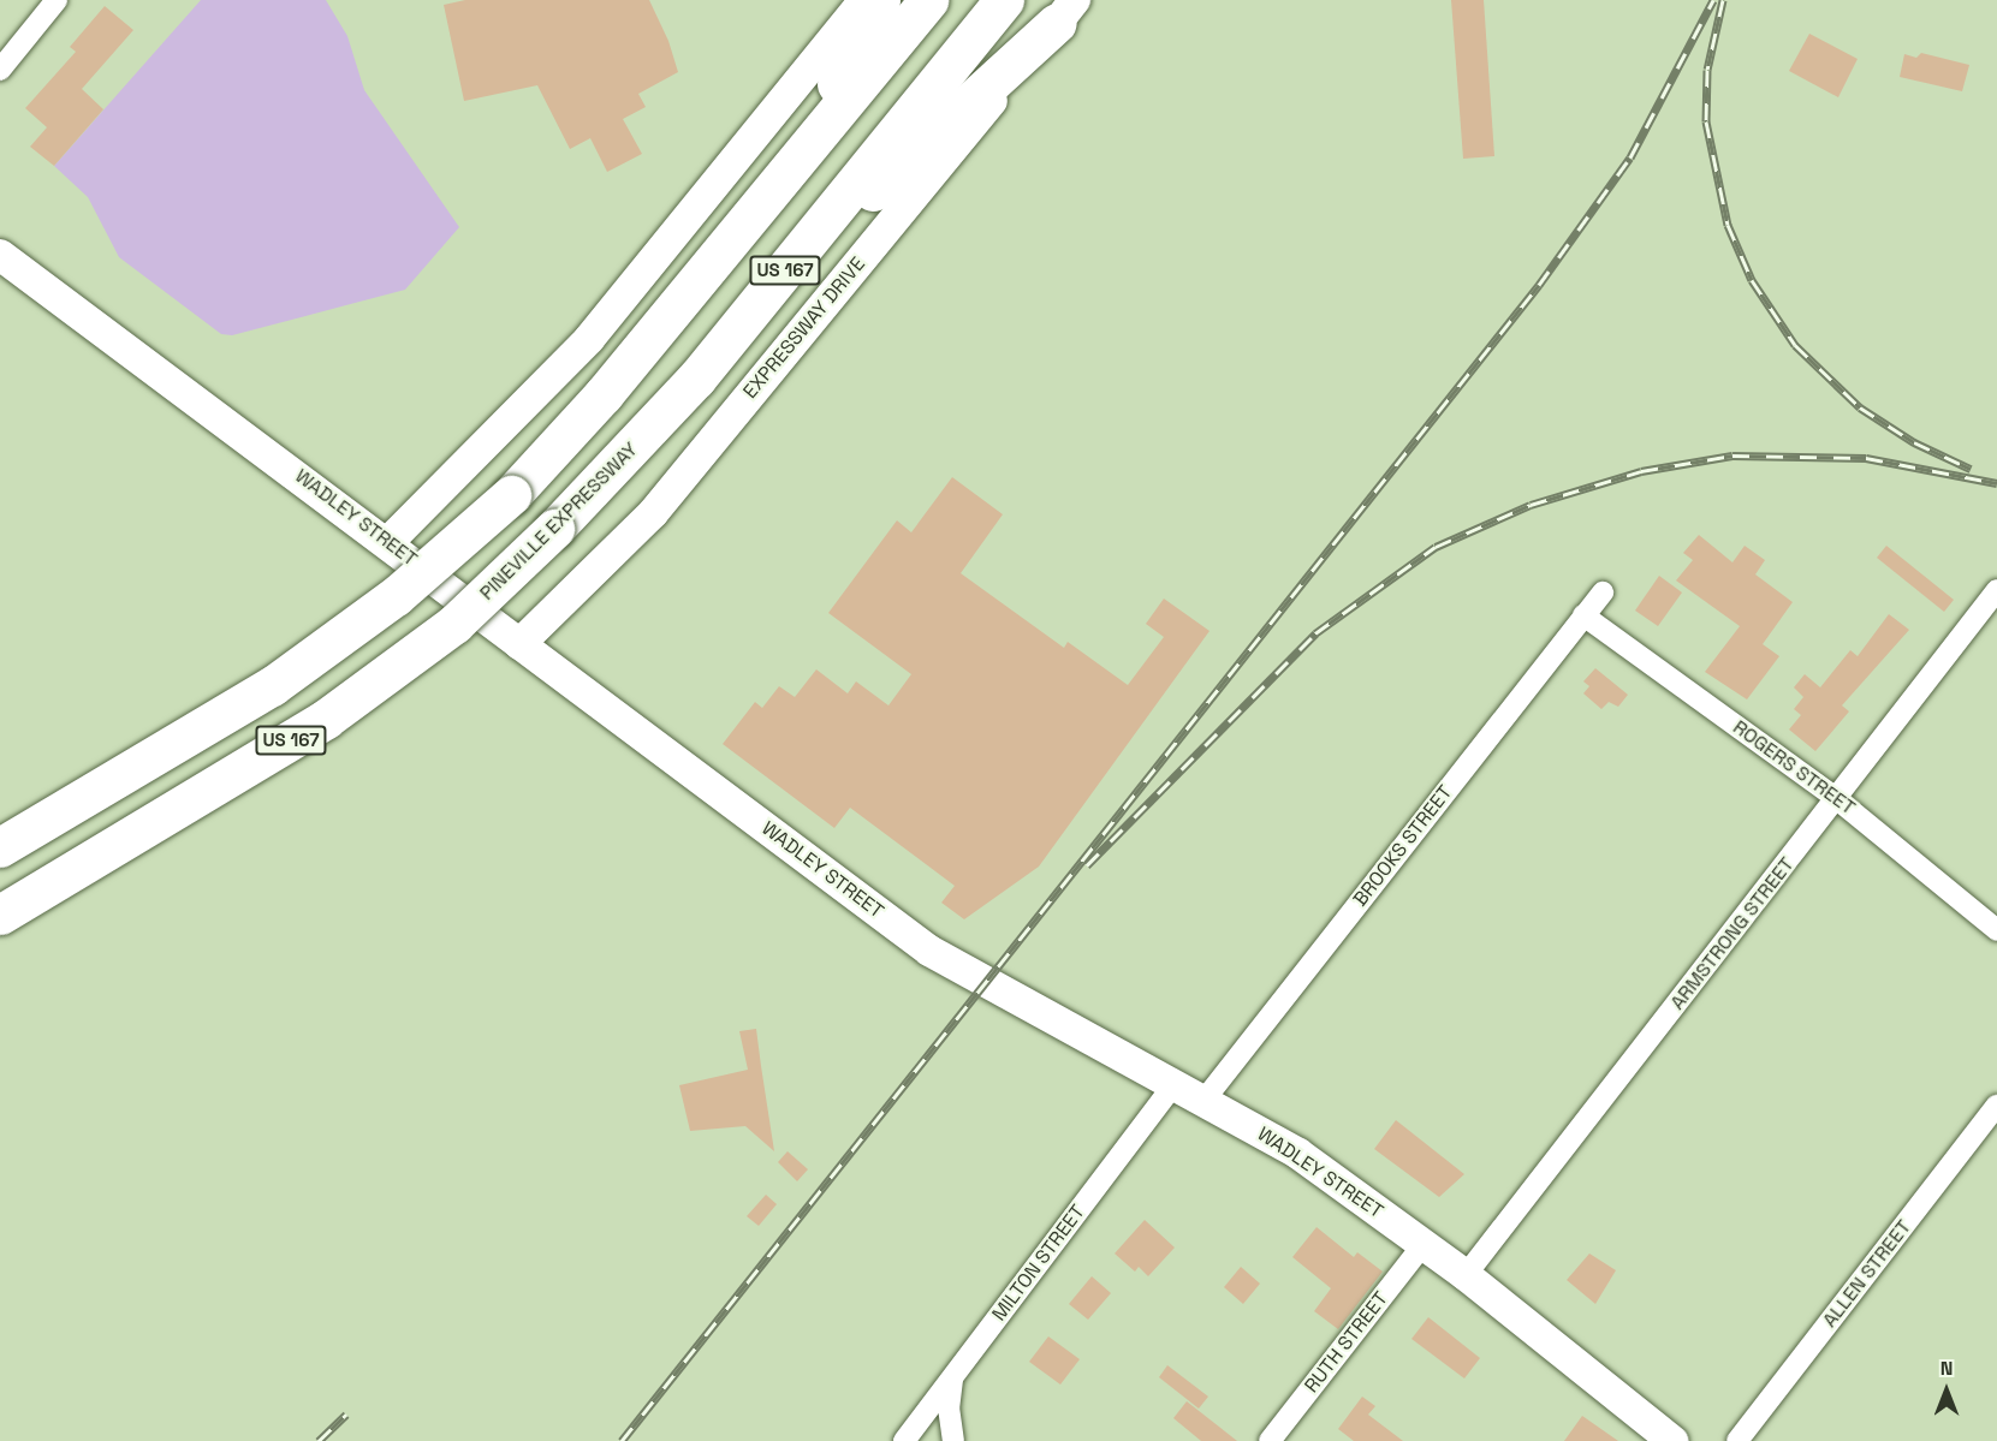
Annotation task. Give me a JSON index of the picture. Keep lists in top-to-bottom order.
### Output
{
  "streets": {
    "highway": ["US 167", "PINEVILLE EXPRESSWAY"],
    "main road": ["EXPRESSWAY DRIVE", "WADLEY STREET"],
    "street": [
      "ROGERS STREET",
      "BROOKS STREET",
      "ARMSTRONG STREET",
      "MILTON STREET",
      "ALLEN STREET",
      "RUTH STREET"
    ]
  },
  "crossings": [
    ["EXPRESSWAY DRIVE", "WADLEY STREET"],
    ["WADLEY STREET", "BROOKS STREET"],
    ["WADLEY STREET", "ARMSTRONG STREET"],
    ["WADLEY STREET", "MILTON STREET"],
    ["WADLEY STREET", "RUTH STREET"],
    ["ROGERS STREET", "BROOKS STREET"],
    ["ROGERS STREET", "ARMSTRONG STREET"]
  ],
  "north": "top"
}
